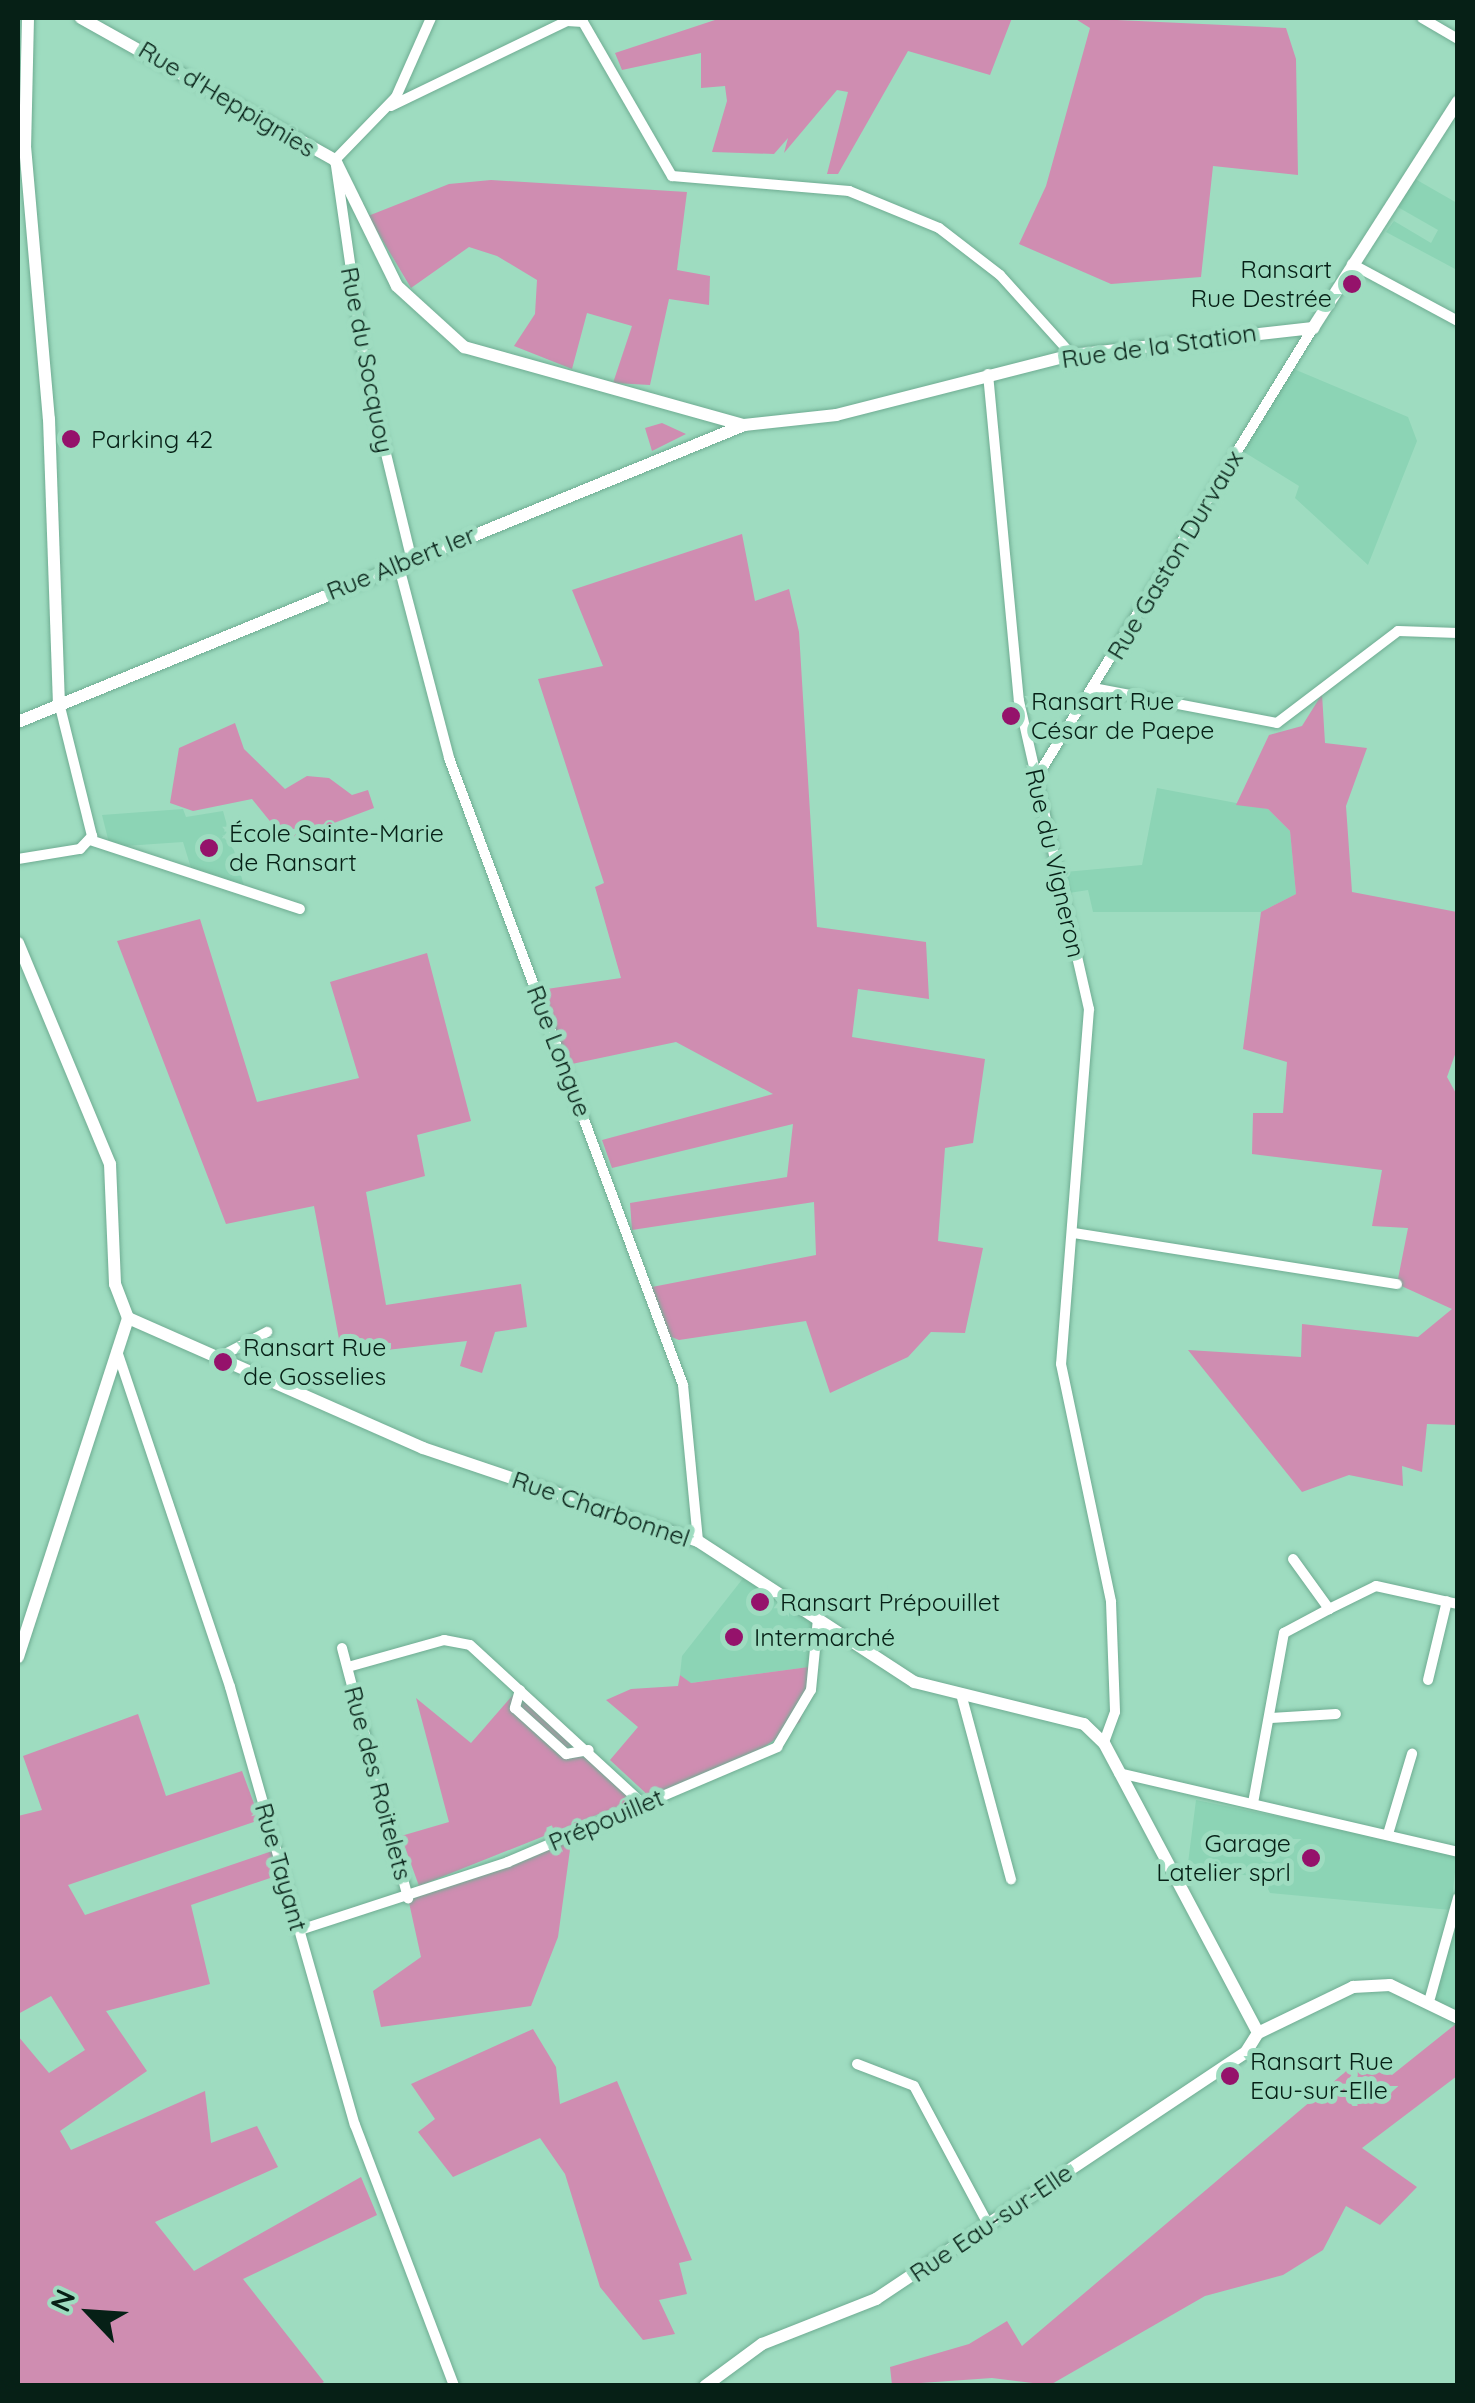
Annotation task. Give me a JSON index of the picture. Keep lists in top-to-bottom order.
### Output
{
  "streets": {
    "street": [
      "Rue d'Heppignies",
      "Rue de la Station",
      "Rue du Socquoy",
      "Rue Gaston Durvaux",
      "Rue Albert Ier",
      "Rue du Vigneron",
      "Rue Longue",
      "Rue Charbonnel",
      "Rue des Roitelets",
      "Prépouillet",
      "Rue Tayant",
      "Rue Eau-sur-Elle"
    ]
  },
  "crossings": [
    ["Rue d'Heppignies", "Rue de la Station"],
    ["Rue d'Heppignies", "Rue du Socquoy"],
    ["Rue d'Heppignies", "Rue Albert Ier"],
    ["Rue de la Station", "Rue Gaston Durvaux"],
    ["Rue de la Station", "Rue Albert Ier"],
    ["Rue de la Station", "Rue du Vigneron"],
    ["Rue du Socquoy", "Rue Albert Ier"],
    ["Rue du Socquoy", "Rue Longue"],
    ["Rue Gaston Durvaux", "Rue du Vigneron"],
    ["Rue Albert Ier", "Rue Longue"],
    ["Rue du Vigneron", "Rue Charbonnel"],
    ["Rue Longue", "Rue Charbonnel"],
    ["Rue Charbonnel", "Prépouillet"],
    ["Rue des Roitelets", "Prépouillet"],
    ["Prépouillet", "Rue Tayant"]
  ],
  "places": [
    "Ransart Rue Destrée",
    "Parking 42",
    "Ransart Rue César de Paepe",
    "École Sainte-Marie de Ransart",
    "Ransart Rue de Gosselies",
    "Ransart Prépouillet",
    "Intermarché",
    "Garage Latelier sprl",
    "Ransart Rue Eau-sur-Elle"
  ],
  "north": "top left"
}
